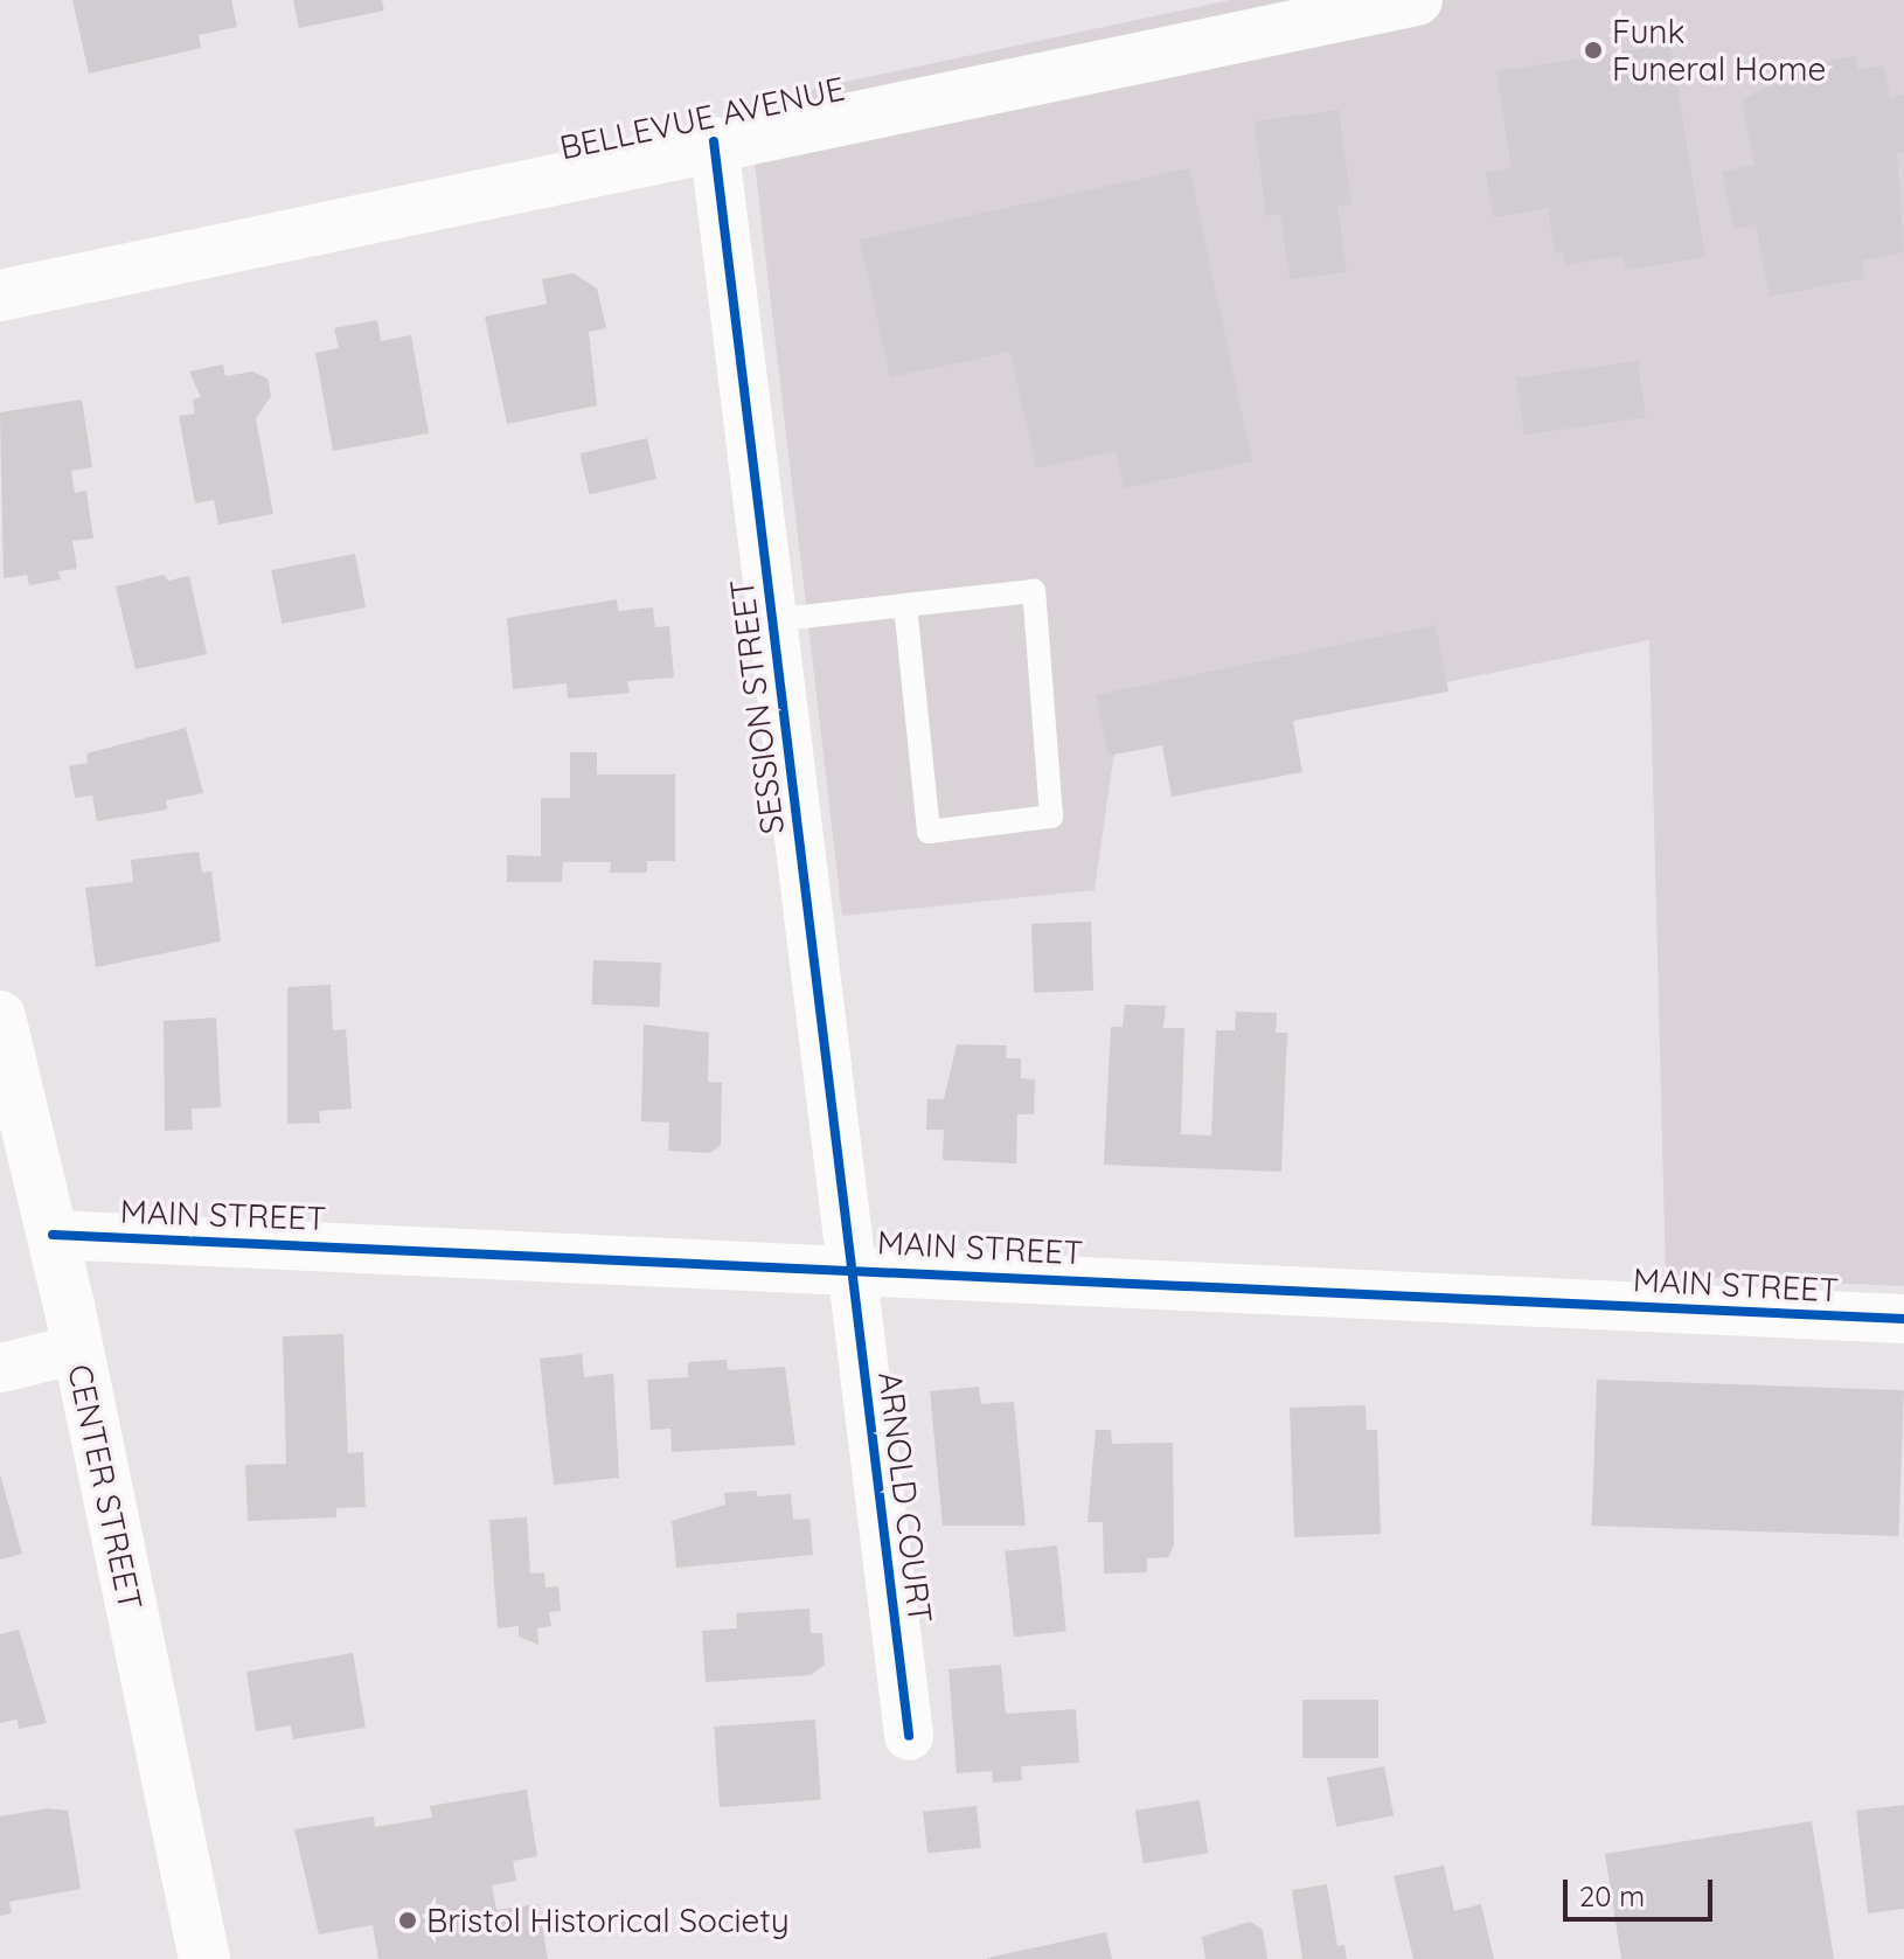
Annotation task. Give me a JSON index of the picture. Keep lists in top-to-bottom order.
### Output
{
  "streets": {
    "street": [
      "BELLEVUE AVENUE",
      "SESSION STREET",
      "MAIN STREET",
      "CENTER STREET",
      "ARNOLD COURT"
    ]
  },
  "crossings": [
    ["BELLEVUE AVENUE", "SESSION STREET"],
    ["SESSION STREET", "MAIN STREET"],
    ["SESSION STREET", "ARNOLD COURT"],
    ["MAIN STREET", "CENTER STREET"],
    ["MAIN STREET", "ARNOLD COURT"]
  ],
  "places": ["Funk Funeral Home", "Bristol Historical Society"],
  "scale_bar": "20 m"
}
